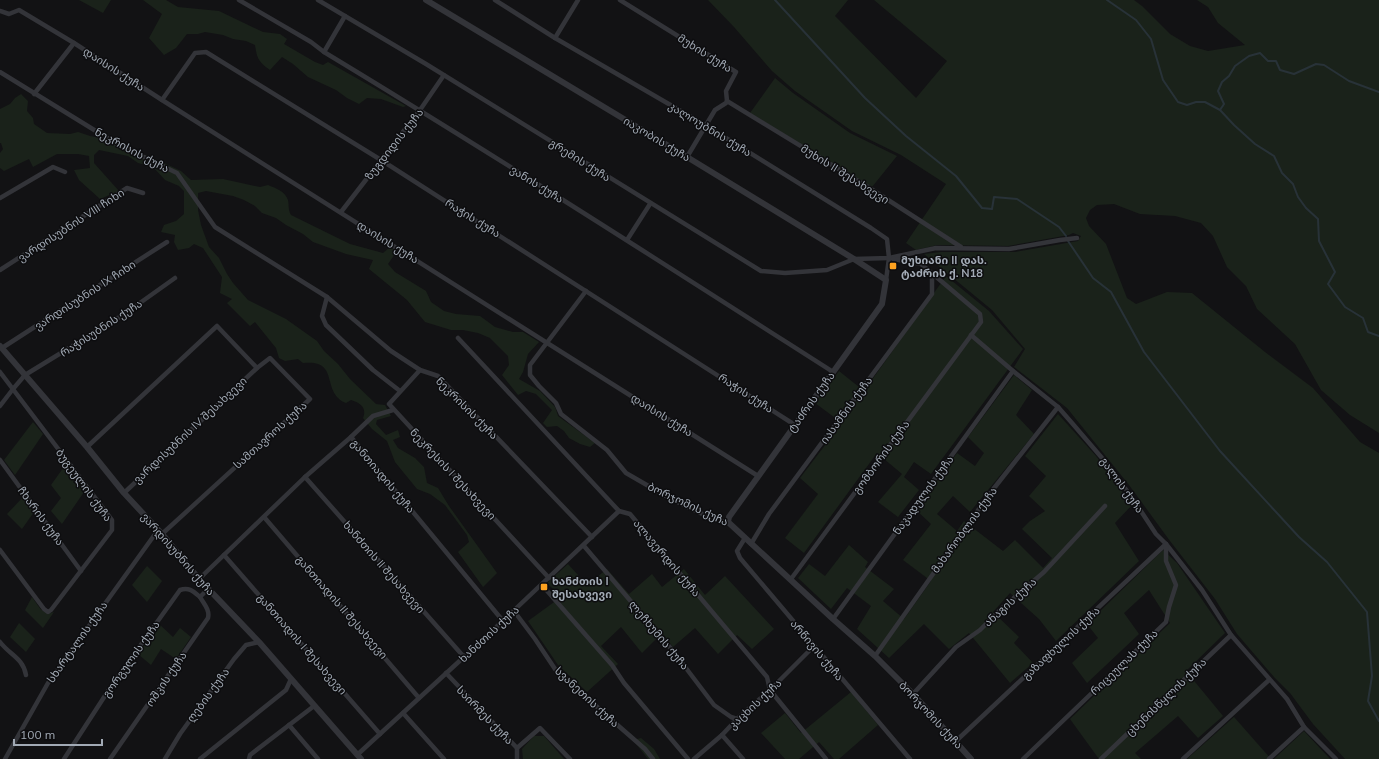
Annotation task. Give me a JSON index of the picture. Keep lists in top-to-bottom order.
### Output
{
  "streets": {
    "street": [
      "მუხის ქუჩა",
      "დაისის ქუჩა",
      "კალოუბნის ქუჩა",
      "იაკობის ქუჩა",
      "ზუგდიდის ქუჩა",
      "ნეკრისის ქუჩა",
      "გრემის ქუჩა",
      "მუხის II შესახვევი",
      "ვანის ქუჩა",
      "რაჭის ქუჩა",
      "ვარდისუბნის VIII ჩიხი",
      "ვარდისუბნის IX ჩიხი",
      "რაჭისუბნის ქუჩა",
      "ტაძრის ქუჩა",
      "იასამნის ქუჩა",
      "ვარდისუბნის IV შესახვევი",
      "სამთავროს ქუჩა",
      "გომბორის ქუჩა",
      "ნეკრესის I შესახვევი",
      "განთიადის ქუჩა",
      "ბუგეულის ქუჩა",
      "გალის ქუჩა",
      "ნაკადულის ქუჩა",
      "ბორჯომის ქუჩა",
      "ჩხარის ქუჩა",
      "მახარობლის ქუჩა",
      "ვარდისუბნის ქუჩა",
      "ალავერდის ქუჩა",
      "ხანძთის II შესახვევი",
      "ანაგის ქუჩა",
      "განთიადის II შესახვევი",
      "ხანძთის ქუჩა",
      "ლეჩხუმის ქუჩა",
      "სხარტალის ქუჩა",
      "გაზაფხულის ქუჩა",
      "განთიადის I შესახვევი",
      "არწივის ქუჩა",
      "გორგულის ქუჩა",
      "რიცეულას ქუჩა",
      "ოშკის ქუჩა",
      "ღების ქუჩა",
      "სვანეთის ქუჩა",
      "ცხენისწყლის ქუჩა",
      "კაცხის ქუჩა",
      "საირმეს ქუჩა"
    ]
  },
  "crossings": [
    ["მუხის ქუჩა", "მუხის II შესახვევი"],
    ["დაისის ქუჩა", "ზუგდიდის ქუჩა"],
    ["დაისის ქუჩა", "ნეკრისის ქუჩა"],
    ["დაისის ქუჩა", "რაჭის ქუჩა"],
    ["დაისის ქუჩა", "ტაძრის ქუჩა"],
    ["დაისის ქუჩა", "ბორჯომის ქუჩა"],
    ["კალოუბნის ქუჩა", "იაკობის ქუჩა"],
    ["კალოუბნის ქუჩა", "ტაძრის ქუჩა"],
    ["იაკობის ქუჩა", "გრემის ქუჩა"],
    ["იაკობის ქუჩა", "ტაძრის ქუჩა"],
    ["ზუგდიდის ქუჩა", "გრემის ქუჩა"],
    ["ზუგდიდის ქუჩა", "ვანის ქუჩა"],
    ["ზუგდიდის ქუჩა", "რაჭის ქუჩა"],
    ["ნეკრისის ქუჩა", "ხანძთის ქუჩა"],
    ["ვანის ქუჩა", "ტაძრის ქუჩა"],
    ["რაჭის ქუჩა", "ტაძრის ქუჩა"],
    ["რაჭის ქუჩა", "ბორჯომის ქუჩა"],
    ["ვარდისუბნის IX ჩიხი", "ვარდისუბნის ქუჩა"],
    ["რაჭისუბნის ქუჩა", "ბუგეულის ქუჩა"],
    ["რაჭისუბნის ქუჩა", "ვარდისუბნის ქუჩა"],
    ["ტაძრის ქუჩა", "ბორჯომის ქუჩა"],
    ["იასამნის ქუჩა", "ბორჯომის ქუჩა"],
    ["ვარდისუბნის IV შესახვევი", "სამთავროს ქუჩა"],
    ["ვარდისუბნის IV შესახვევი", "ვარდისუბნის ქუჩა"],
    ["სამთავროს ქუჩა", "ვარდისუბნის ქუჩა"],
    ["სამთავროს ქუჩა", "სხარტალის ქუჩა"],
    ["გომბორის ქუჩა", "გალის ქუჩა"],
    ["გომბორის ქუჩა", "ბორჯომის ქუჩა"],
    ["ნეკრესის I შესახვევი", "ხანძთის ქუჩა"],
    ["განთიადის ქუჩა", "ვარდისუბნის ქუჩა"],
    ["განთიადის ქუჩა", "ხანძთის II შესახვევი"],
    ["განთიადის ქუჩა", "განთიადის II შესახვევი"],
    ["განთიადის ქუჩა", "ხანძთის ქუჩა"],
    ["განთიადის ქუჩა", "განთიადის I შესახვევი"],
    ["ბუგეულის ქუჩა", "ჩხარის ქუჩა"],
    ["გალის ქუჩა", "ნაკადულის ქუჩა"],
    ["გალის ქუჩა", "მახარობლის ქუჩა"],
    ["გალის ქუჩა", "გაზაფხულის ქუჩა"],
    ["გალის ქუჩა", "რიცეულას ქუჩა"],
    ["გალის ქუჩა", "ცხენისწყლის ქუჩა"],
    ["ნაკადულის ქუჩა", "ბორჯომის ქუჩა"],
    ["ბორჯომის ქუჩა", "მახარობლის ქუჩა"],
    ["ბორჯომის ქუჩა", "ანაგის ქუჩა"],
    ["ბორჯომის ქუჩა", "გაზაფხულის ქუჩა"],
    ["ბორჯომის ქუჩა", "არწივის ქუჩა"],
    ["ვარდისუბნის ქუჩა", "ხანძთის ქუჩა"],
    ["ვარდისუბნის ქუჩა", "სხარტალის ქუჩა"],
    ["ვარდისუბნის ქუჩა", "ღების ქუჩა"],
    ["ალავერდის ქუჩა", "ხანძთის ქუჩა"],
    ["ალავერდის ქუჩა", "კაცხის ქუჩა"],
    ["ხანძთის II შესახვევი", "ხანძთის ქუჩა"],
    ["განთიადის II შესახვევი", "ხანძთის ქუჩა"],
    ["ხანძთის ქუჩა", "ლეჩხუმის ქუჩა"],
    ["ხანძთის ქუჩა", "განთიადის I შესახვევი"],
    ["ხანძთის ქუჩა", "სვანეთის ქუჩა"],
    ["ხანძთის ქუჩა", "საირმეს ქუჩა"],
    ["ლეჩხუმის ქუჩა", "კაცხის ქუჩა"],
    ["გაზაფხულის ქუჩა", "რიცეულას ქუჩა"],
    ["არწივის ქუჩა", "კაცხის ქუჩა"],
    ["გორგულის ქუჩა", "ოშკის ქუჩა"]
  ],
  "places": {
    "transit": ["მუხიანი II დას. ტაძრის ქ. N18", "ხანძთის I შესახვევი"]
  },
  "scale_bar": "100 m"
}
